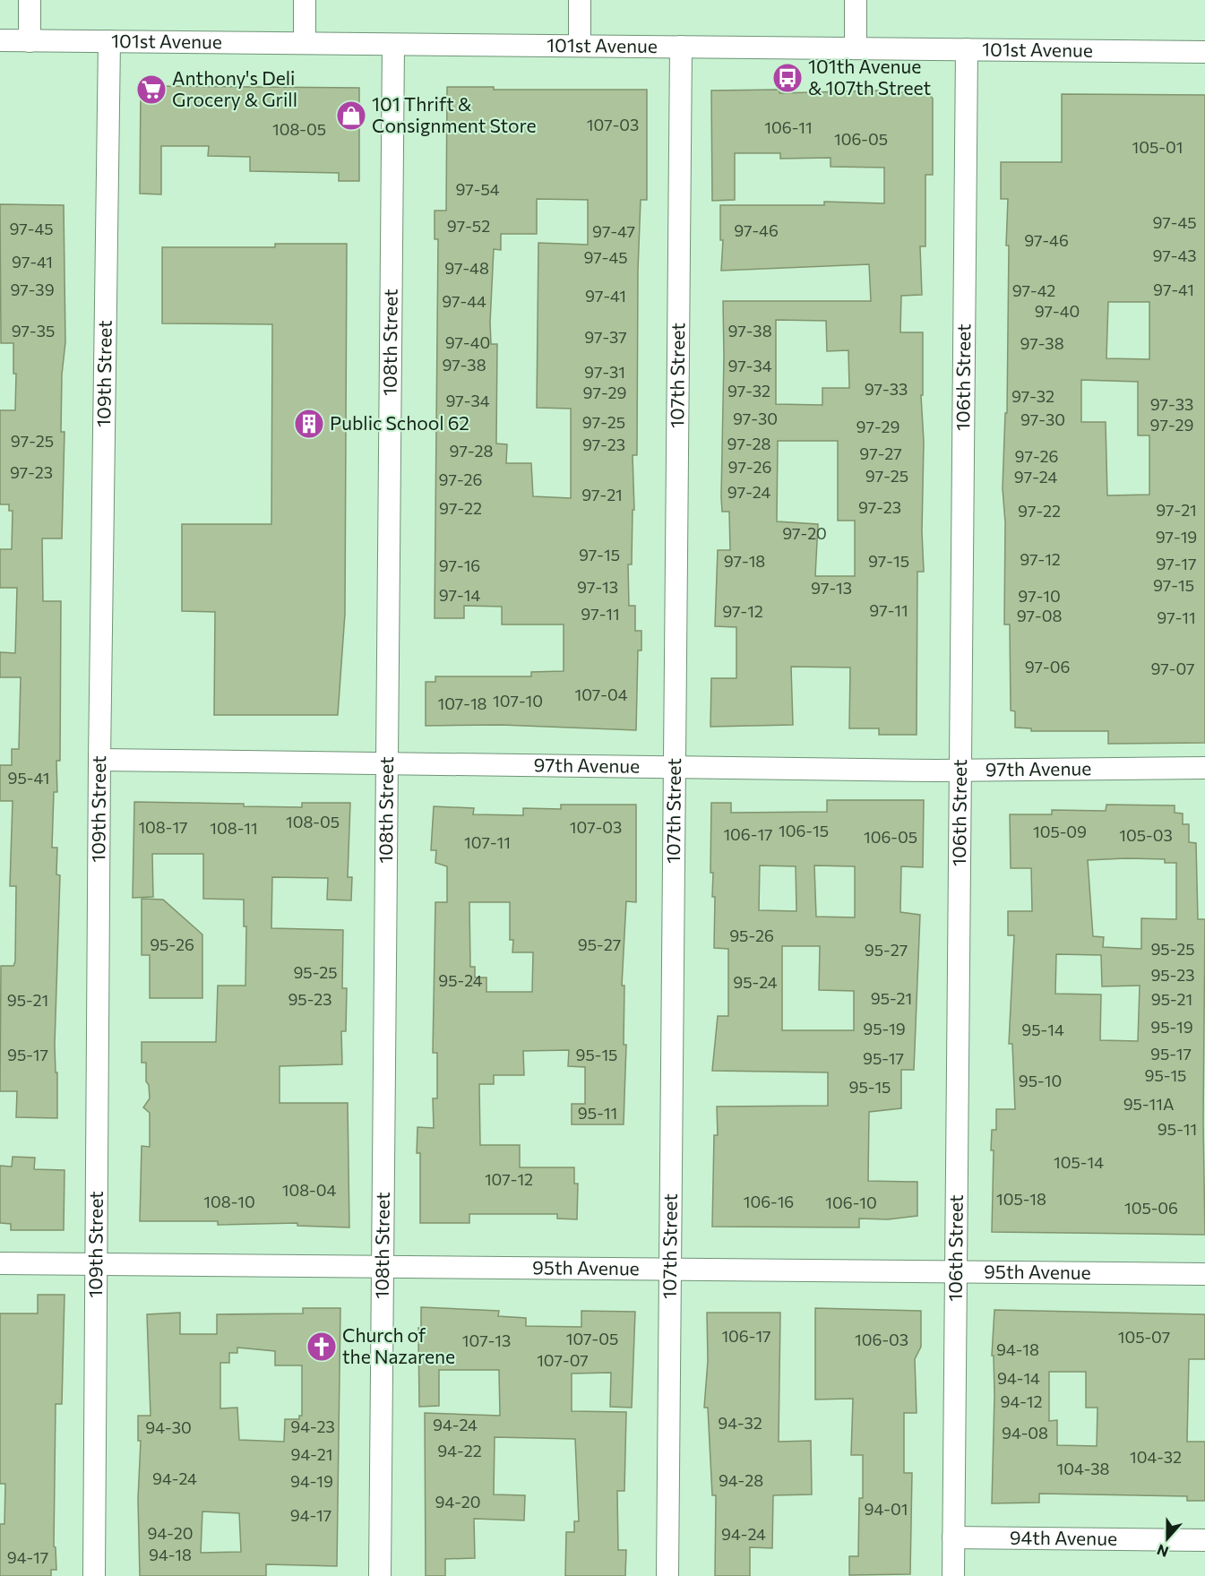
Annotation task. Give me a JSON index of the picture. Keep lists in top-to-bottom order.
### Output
{
  "streets": {
    "street": [
      "101st Avenue",
      "108th Street",
      "109th Street",
      "107th Street",
      "106th Street",
      "97th Avenue",
      "95th Avenue",
      "94th Avenue"
    ]
  },
  "crossings": [
    ["101st Avenue", "108th Street"],
    ["101st Avenue", "109th Street"],
    ["101st Avenue", "107th Street"],
    ["101st Avenue", "106th Street"],
    ["108th Street", "97th Avenue"],
    ["108th Street", "95th Avenue"],
    ["109th Street", "97th Avenue"],
    ["109th Street", "95th Avenue"],
    ["107th Street", "97th Avenue"],
    ["107th Street", "95th Avenue"],
    ["106th Street", "97th Avenue"],
    ["106th Street", "95th Avenue"],
    ["106th Street", "94th Avenue"]
  ],
  "places": {
    "bus stop": ["101th Avenue & 107th Street"],
    "supermarket": ["Anthony's Deli Grocery & Grill"],
    "shop": ["101 Thrift & Consignment Store"],
    "building": ["Public School 62"],
    "church": ["Church of the Nazarene"]
  },
  "house_numbers": [
    "107-03",
    "106-11",
    "108-05",
    "106-05",
    "105-01",
    "97-54",
    "97-45",
    "97-52",
    "97-45",
    "97-46",
    "97-47",
    "97-46",
    "97-43",
    "97-45",
    "97-41",
    "97-48",
    "97-39",
    "97-41",
    "97-42",
    "97-41",
    "97-44",
    "97-40",
    "97-35",
    "97-38",
    "97-37",
    "97-40",
    "97-38",
    "97-38",
    "97-34",
    "97-31",
    "97-33",
    "97-32",
    "97-29",
    "97-32",
    "97-34",
    "97-33",
    "97-30",
    "97-30",
    "97-25",
    "97-29",
    "97-29",
    "97-25",
    "97-28",
    "97-23",
    "97-28",
    "97-27",
    "97-26",
    "97-26",
    "97-23",
    "97-25",
    "97-24",
    "97-26",
    "97-24",
    "97-21",
    "97-23",
    "97-22",
    "97-21",
    "97-22",
    "97-20",
    "97-19",
    "97-15",
    "97-12",
    "97-18",
    "97-15",
    "97-17",
    "97-16",
    "97-15",
    "97-13",
    "97-13",
    "97-14",
    "97-10",
    "97-11",
    "97-12",
    "97-11",
    "97-08",
    "97-11",
    "97-06",
    "97-07",
    "107-04",
    "107-10",
    "107-18",
    "95-41",
    "108-05",
    "108-17",
    "107-03",
    "108-11",
    "106-15",
    "105-09",
    "106-17",
    "105-03",
    "106-05",
    "107-11",
    "95-26",
    "95-26",
    "95-27",
    "95-25",
    "95-27",
    "95-25",
    "95-23",
    "95-24",
    "95-24",
    "95-21",
    "95-23",
    "95-21",
    "95-21",
    "95-19",
    "95-19",
    "95-14",
    "95-17",
    "95-17",
    "95-15",
    "95-17",
    "95-15",
    "95-10",
    "95-15",
    "95-11A",
    "95-11",
    "95-11",
    "105-14",
    "107-12",
    "108-04",
    "105-18",
    "108-10",
    "106-16",
    "106-10",
    "105-06",
    "106-17",
    "105-07",
    "107-05",
    "106-03",
    "107-13",
    "94-18",
    "107-07",
    "94-14",
    "94-12",
    "94-32",
    "94-24",
    "94-23",
    "94-30",
    "94-08",
    "94-22",
    "94-21",
    "104-32",
    "104-38",
    "94-24",
    "94-28",
    "94-19",
    "94-20",
    "94-01",
    "94-17",
    "94-20",
    "94-24",
    "94-18",
    "94-17"
  ],
  "north": "bottom"
}
